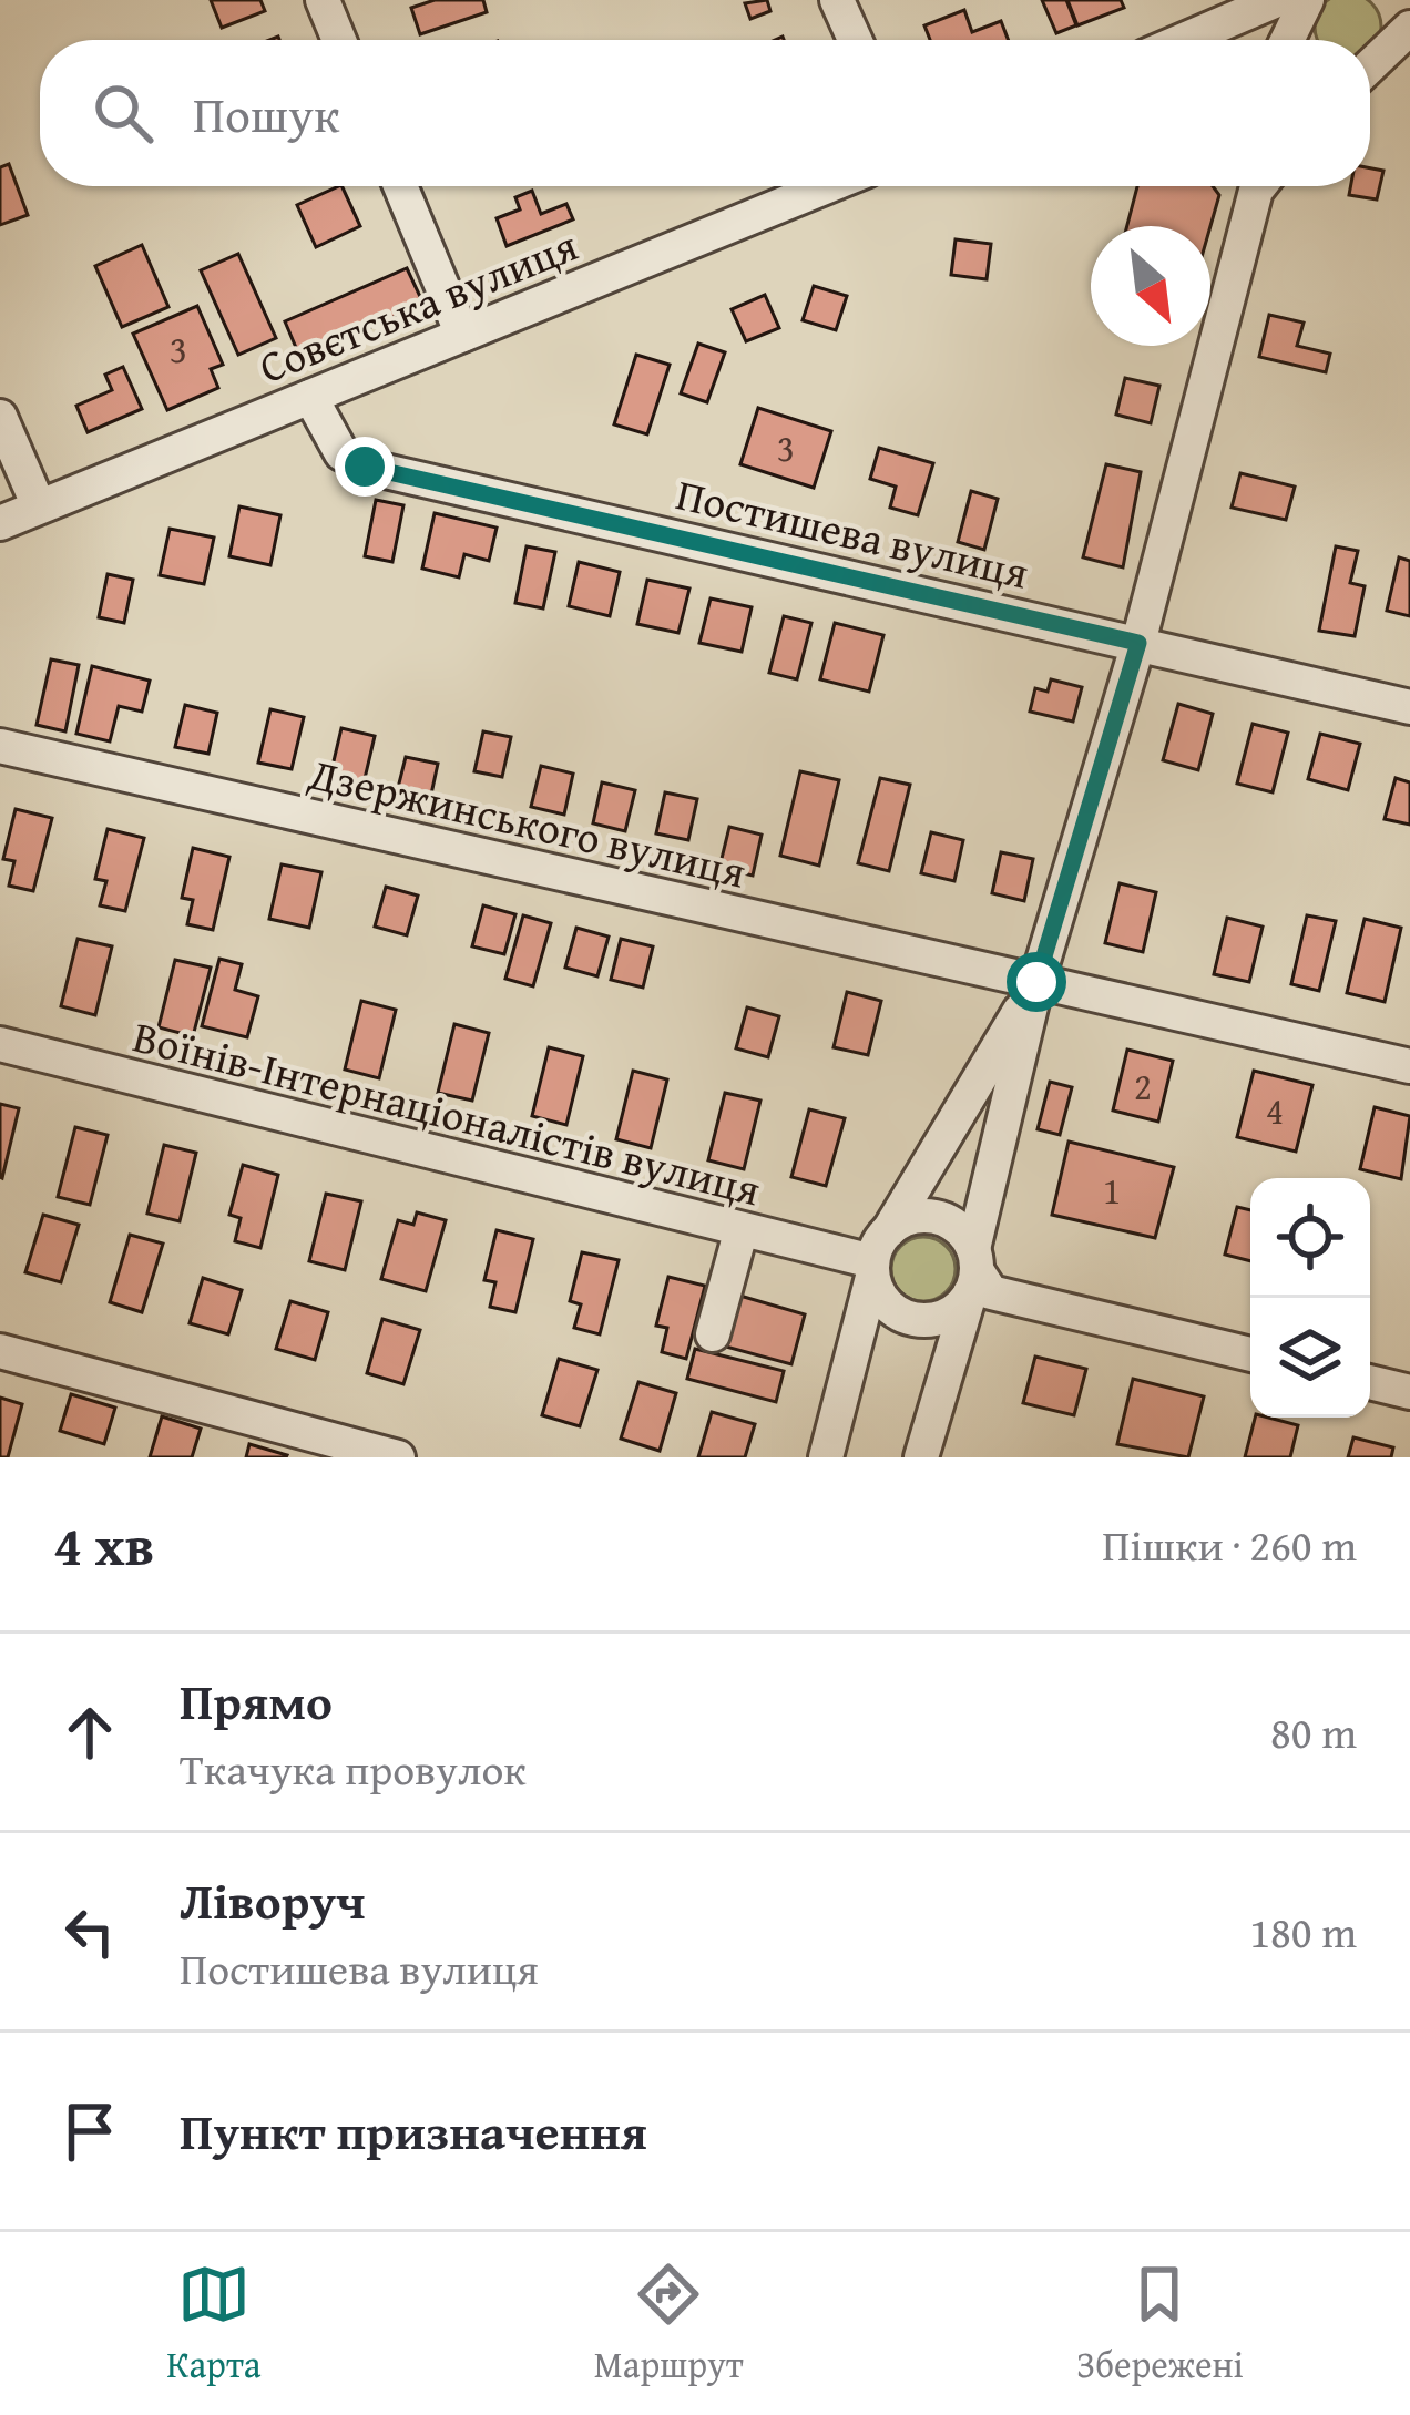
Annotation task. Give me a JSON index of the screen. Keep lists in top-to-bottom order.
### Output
{
  "streets": {
    "street": [
      "Совєтська вулиця",
      "Постишева вулиця",
      "Дзержинського вулиця",
      "Воїнів-Інтернаціоналістів вулиця"
    ]
  },
  "crossings": [
    ["Совєтська вулиця", "Постишева вулиця"]
  ],
  "house_numbers": [
    "3",
    "3",
    "2",
    "4",
    "1"
  ],
  "north": "bottom right",
  "page": {
    "search": "Пошук",
    "heading": ["4 хв", "Пішки · 260 m"],
    "list": [
      ["Прямо", "Ткачука провулок", "80 m"],
      ["Ліворуч", "Постишева вулиця", "180 m"],
      "Пункт призначення"
    ],
    "nav": ["Карта", "Маршрут", "Збережені"]
  }
}
